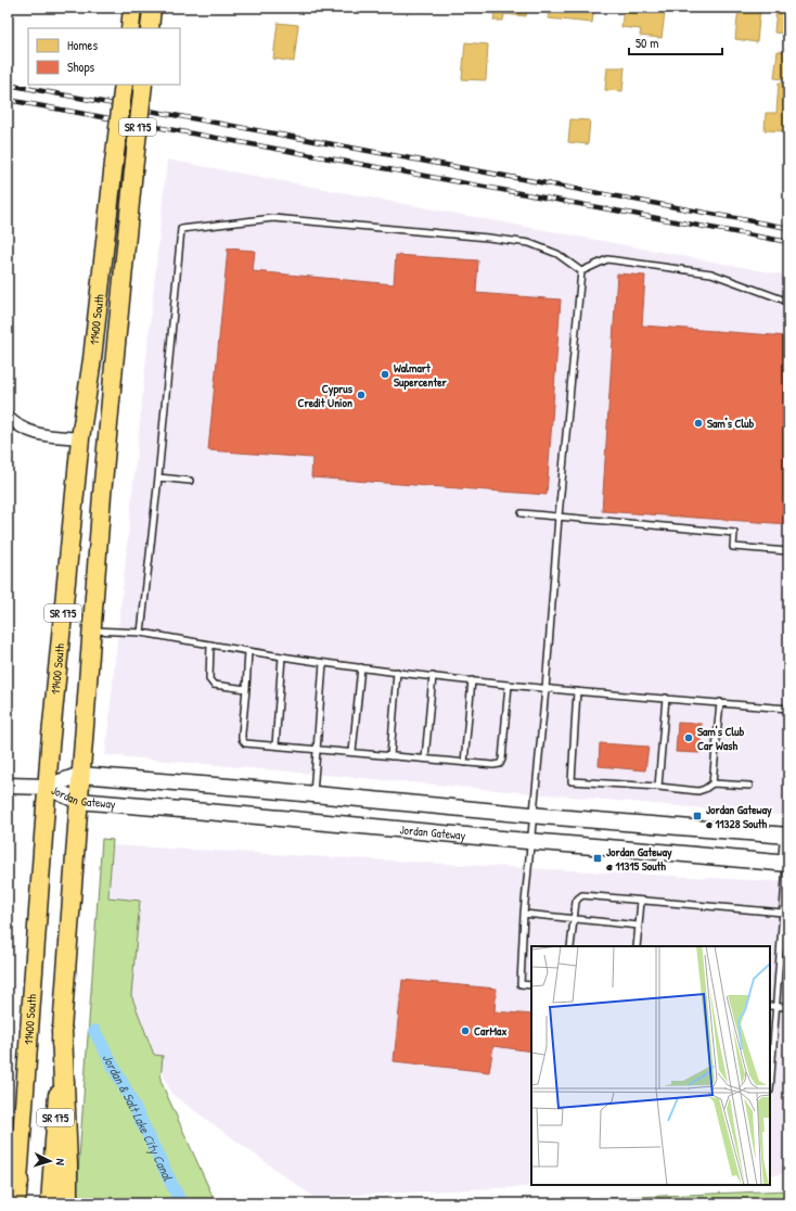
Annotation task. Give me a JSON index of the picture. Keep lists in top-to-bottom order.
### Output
{
  "streets": {
    "main road": ["SR 175", "11400 South", "Jordan Gateway"]
  },
  "crossings": [
    ["11400 South", "Jordan Gateway"]
  ],
  "water": ["Jordan & Salt Lake City Canal"],
  "places": {
    "other": [
      "Walmart Supercenter",
      "Cyprus Credit Union",
      "Sam's Club",
      "Sam's Club Car Wash",
      "CarMax"
    ],
    "transit": ["Jordan Gateway @ 11328 South", "Jordan Gateway @ 11315 South"]
  },
  "legend": ["Homes", "Shops"],
  "scale_bar": "50 m",
  "north": "right"
}
